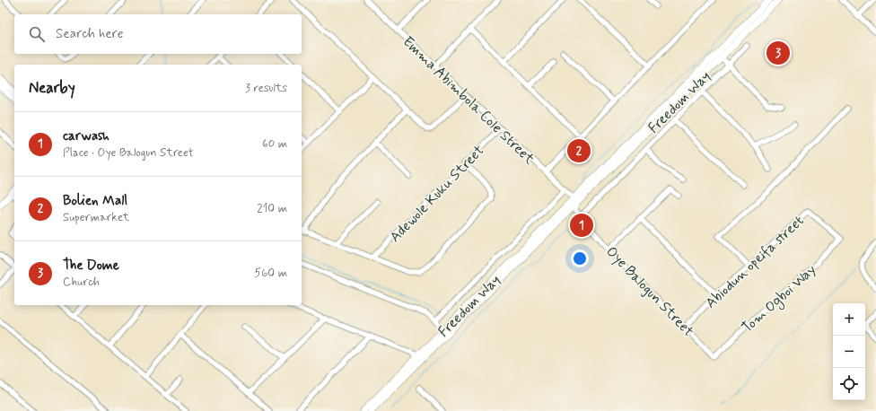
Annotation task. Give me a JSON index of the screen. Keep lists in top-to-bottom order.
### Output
{
  "streets": {
    "main road": ["Freedom Way"],
    "street": [
      "Emma Abimbola Cole Street",
      "Adewole Kuku Street",
      "Abiodun opeifa street",
      "Oye Balogun Street",
      "Tom Ogboi Way"
    ]
  },
  "crossings": [
    ["Emma Abimbola Cole Street", "Freedom Way"],
    ["Emma Abimbola Cole Street", "Adewole Kuku Street"],
    ["Emma Abimbola Cole Street", "Oye Balogun Street"],
    ["Freedom Way", "Oye Balogun Street"],
    ["Abiodun opeifa street", "Oye Balogun Street"],
    ["Abiodun opeifa street", "Tom Ogboi Way"],
    ["Oye Balogun Street", "Tom Ogboi Way"]
  ],
  "page": {
    "search": "Search here",
    "pins": ["3", "2", "1"],
    "heading": ["Nearby", "3 results"],
    "list": [
      {
        "mark": "1",
        "name": "carwash",
        "note": "Place · Oye Balogun Street",
        "value": "60 m"
      },
      {
        "mark": "2",
        "name": "Bolien Mall",
        "note": "Supermarket",
        "value": "210 m"
      },
      {
        "mark": "3",
        "name": "The Dome",
        "note": "Church",
        "value": "560 m"
      }
    ],
    "map_buttons": ["+", "−"]
  }
}
